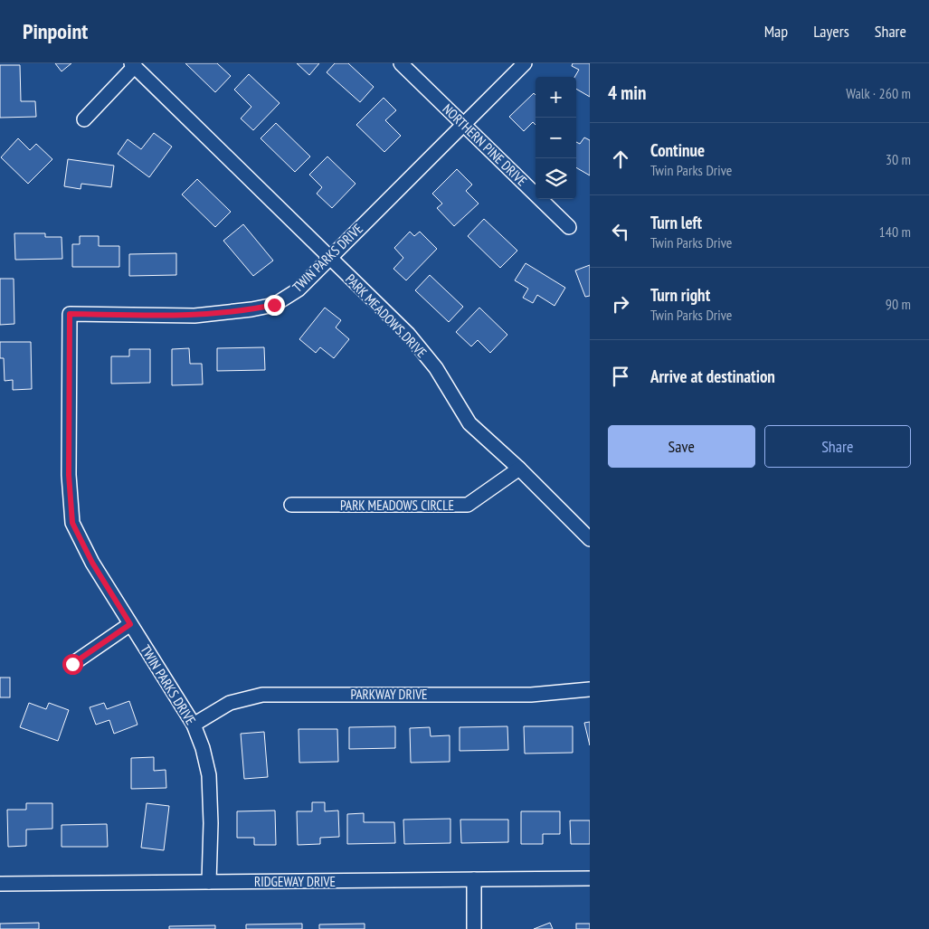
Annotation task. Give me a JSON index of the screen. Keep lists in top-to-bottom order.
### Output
{
  "streets": {
    "street": [
      "NORTHERN PINE DRIVE",
      "TWIN PARKS DRIVE",
      "PARK MEADOWS DRIVE",
      "PARK MEADOWS CIRCLE",
      "PARKWAY DRIVE",
      "RIDGEWAY DRIVE"
    ]
  },
  "crossings": [
    ["NORTHERN PINE DRIVE", "TWIN PARKS DRIVE"],
    ["TWIN PARKS DRIVE", "PARK MEADOWS DRIVE"],
    ["TWIN PARKS DRIVE", "PARKWAY DRIVE"],
    ["TWIN PARKS DRIVE", "RIDGEWAY DRIVE"],
    ["PARK MEADOWS DRIVE", "PARK MEADOWS CIRCLE"]
  ],
  "page": {
    "header": "Pinpoint",
    "nav": ["Map", "Layers", "Share"],
    "heading": ["4 min", "Walk · 260 m"],
    "map_buttons": ["+", "−"],
    "list": [
      ["Continue", "Twin Parks Drive", "30 m"],
      ["Turn left", "Twin Parks Drive", "140 m"],
      ["Turn right", "Twin Parks Drive", "90 m"],
      "Arrive at destination"
    ],
    "buttons": ["Save", "Share"]
  }
}
